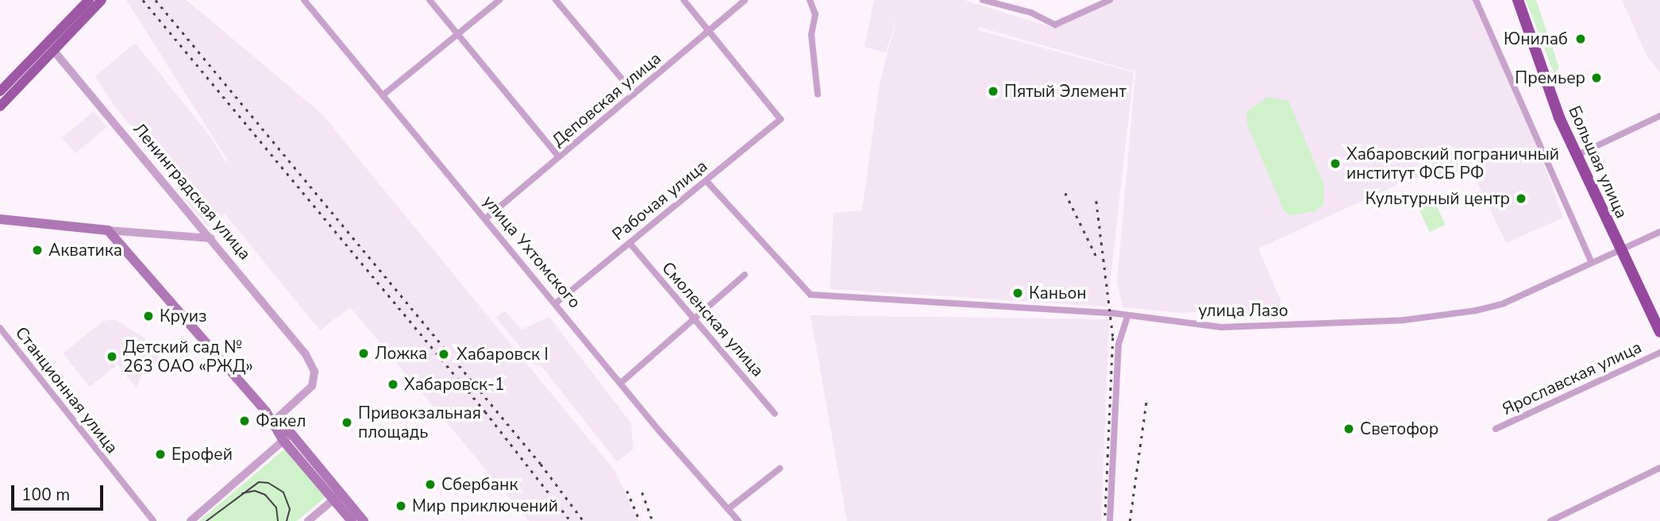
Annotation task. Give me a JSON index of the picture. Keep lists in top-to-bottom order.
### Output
{
  "streets": {
    "highway": ["Большая улица"],
    "street": [
      "Деповская улица",
      "Ленинградская улица",
      "Рабочая улица",
      "улица Ухтомского",
      "улица Лазо",
      "Смоленская улица",
      "Ярославская улица",
      "Станционная улица"
    ]
  },
  "crossings": [
    ["Деповская улица", "Рабочая улица"],
    ["Деповская улица", "улица Ухтомского"],
    ["Большая улица", "улица Лазо"],
    ["Рабочая улица", "улица Ухтомского"],
    ["Рабочая улица", "улица Лазо"],
    ["Рабочая улица", "Смоленская улица"]
  ],
  "places": [
    "Юнилаб",
    "Премьер",
    "Пятый Элемент",
    "Хабаровский пограничный институт ФСБ РФ",
    "Культурный центр",
    "Акватика",
    "Каньон",
    "Круиз",
    "Ложка",
    "Хабаровск I",
    "Детский сад № 263 ОАО «РЖД»",
    "Хабаровск-1",
    "Факел",
    "Привокзальная площадь",
    "Светофор",
    "Ерофей",
    "Сбербанк",
    "Мир приключений"
  ],
  "scale_bar": "100 m"
}
